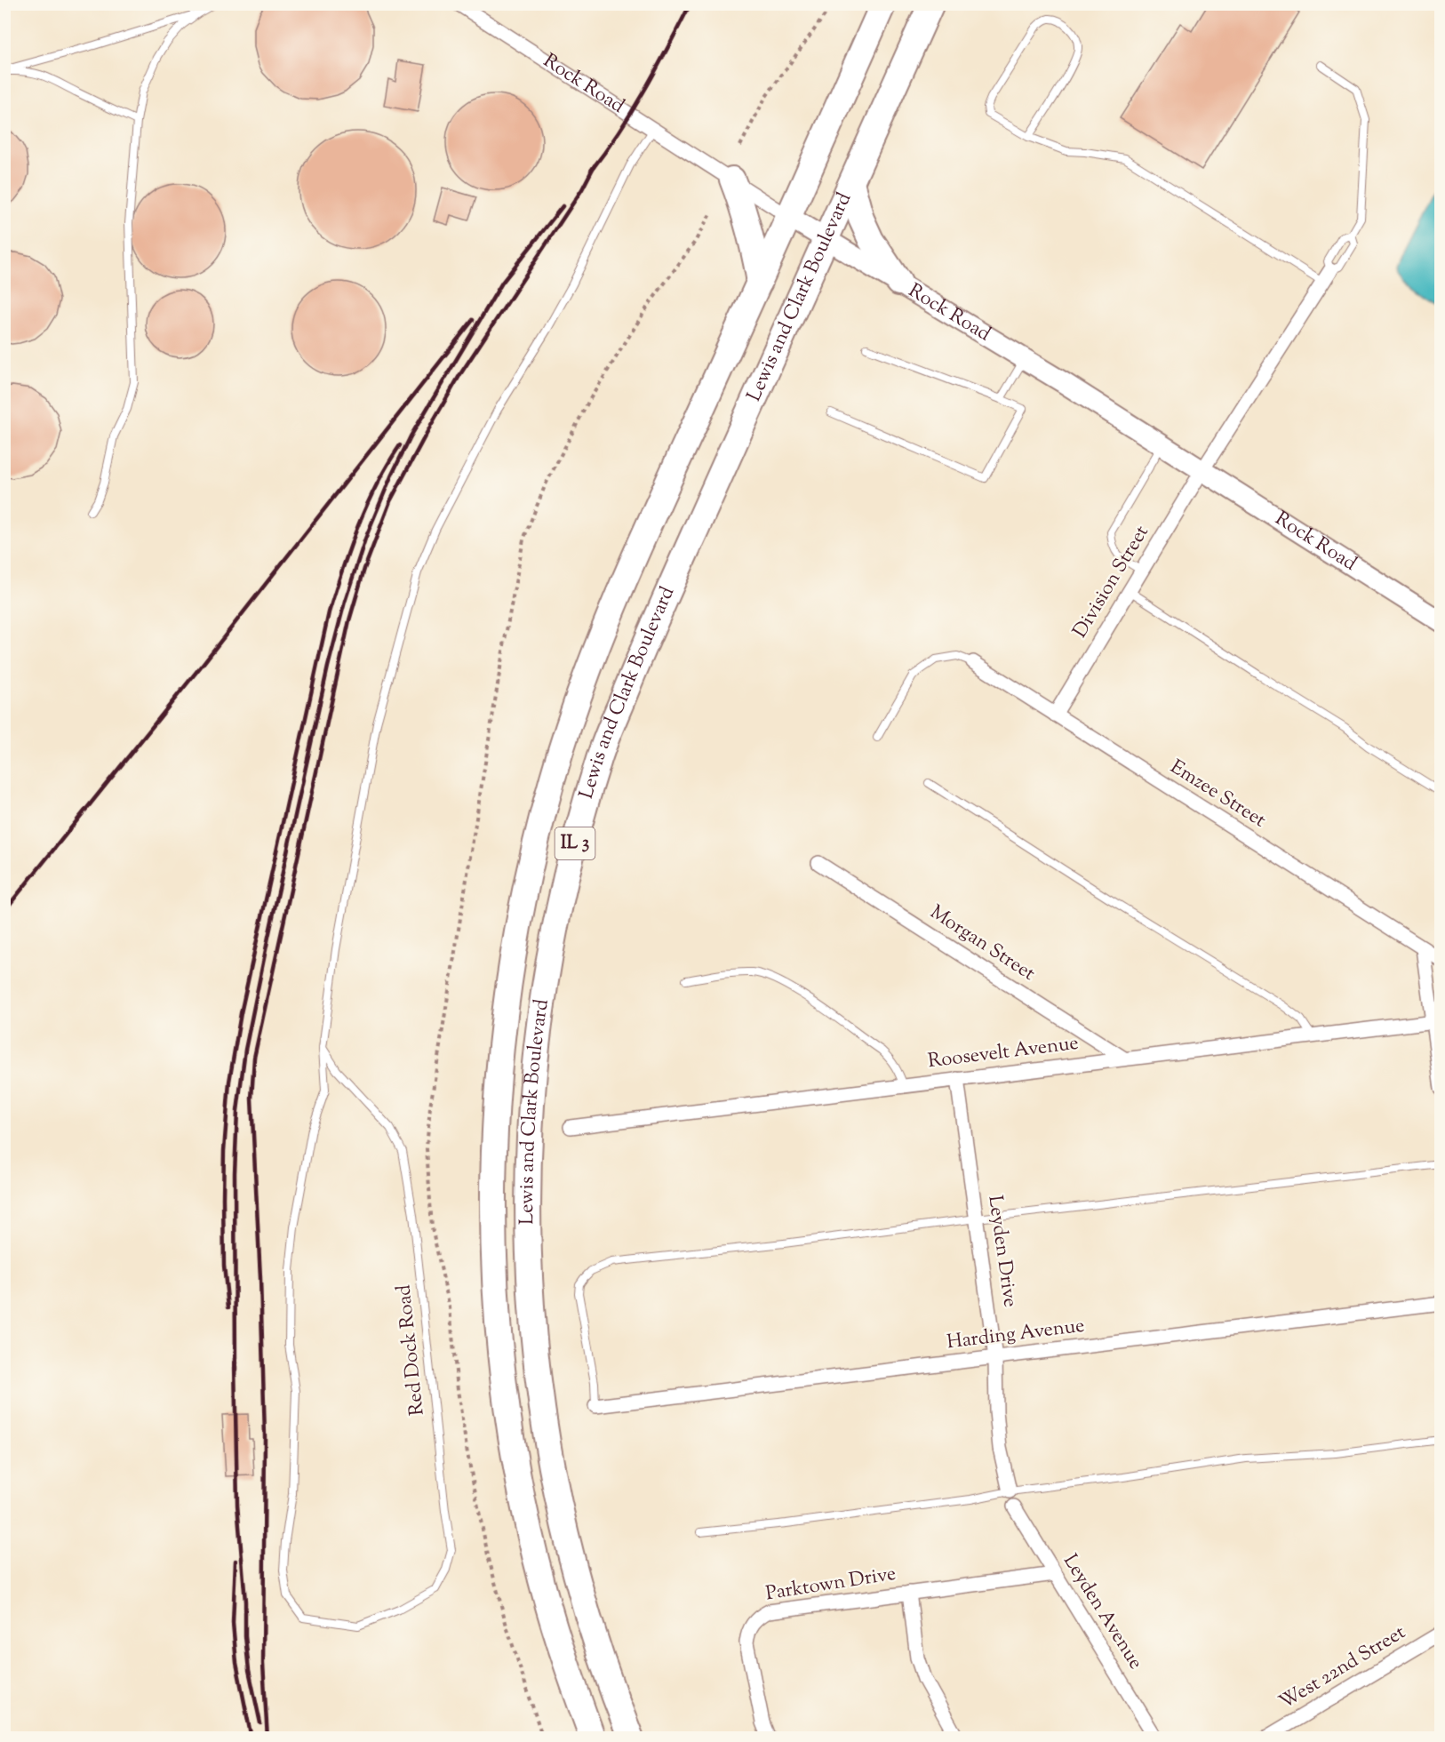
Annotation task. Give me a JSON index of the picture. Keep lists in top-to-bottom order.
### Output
{
  "streets": {
    "highway": ["Lewis and Clark Boulevard", "IL 3"],
    "main road": ["Rock Road"],
    "street": [
      "Division Street",
      "Emzee Street",
      "Morgan Street",
      "Roosevelt Avenue",
      "Leyden Drive",
      "Harding Avenue",
      "Parktown Drive",
      "Leyden Avenue",
      "West 22nd Street"
    ],
    "lane": ["Red Dock Road"]
  },
  "crossings": [
    ["Rock Road", "Lewis and Clark Boulevard"],
    ["Rock Road", "Division Street"],
    ["Division Street", "Emzee Street"],
    ["Morgan Street", "Roosevelt Avenue"],
    ["Roosevelt Avenue", "Leyden Drive"],
    ["Leyden Drive", "Harding Avenue"],
    ["Parktown Drive", "Leyden Avenue"]
  ]
}
